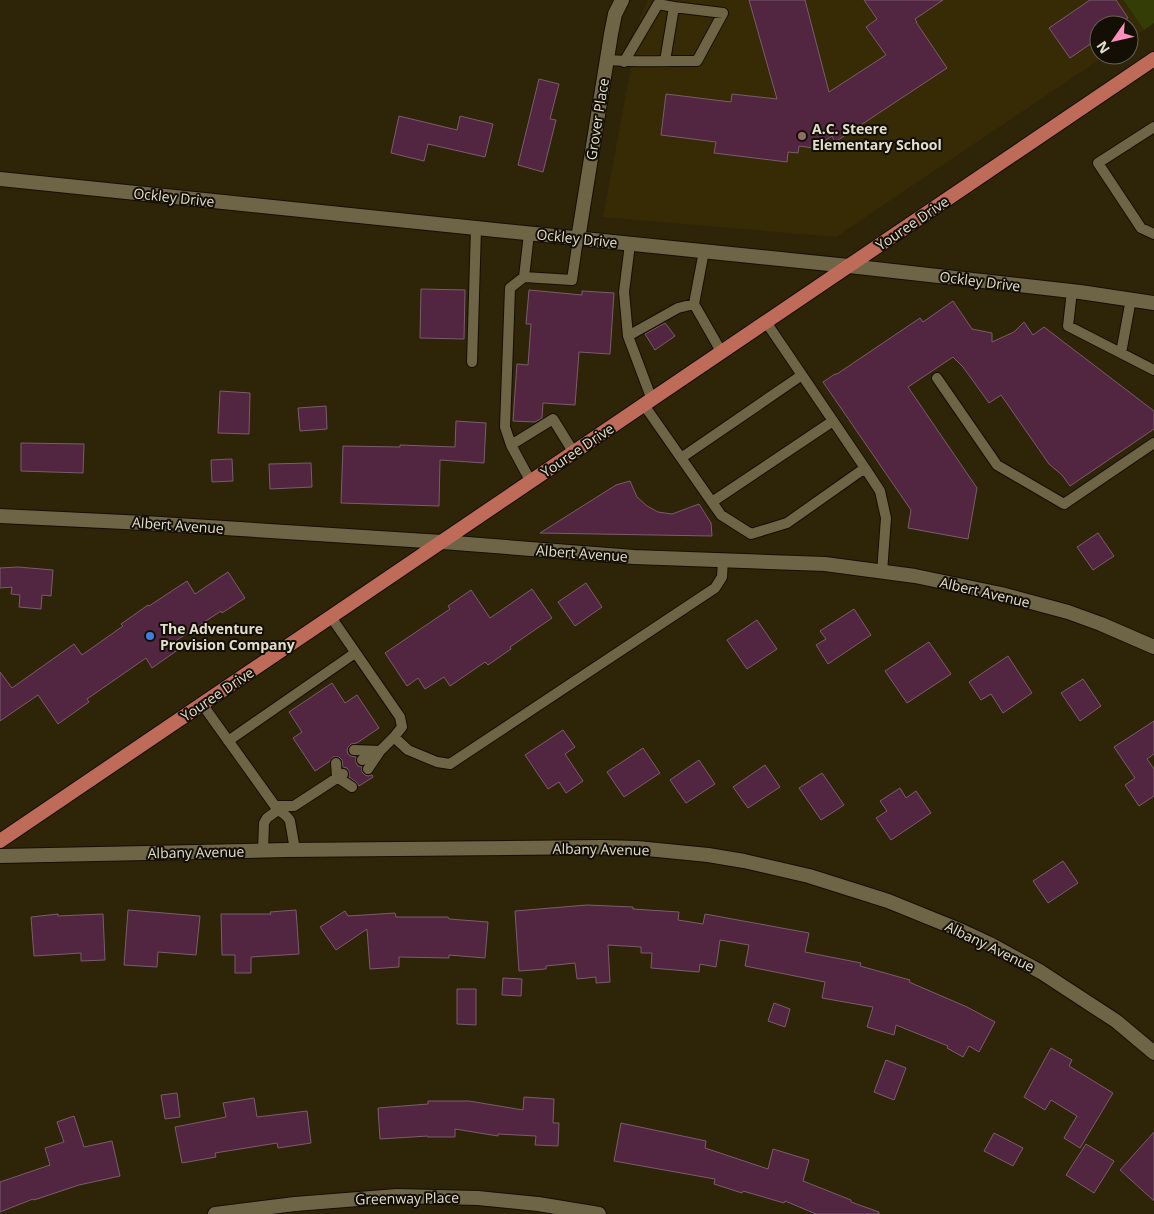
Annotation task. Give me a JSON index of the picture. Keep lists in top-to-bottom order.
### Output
{
  "streets": {
    "main road": ["Youree Drive"],
    "street": [
      "Grover Place",
      "Ockley Drive",
      "Albert Avenue",
      "Albany Avenue",
      "Greenway Place"
    ]
  },
  "crossings": [
    ["Grover Place", "Ockley Drive"],
    ["Ockley Drive", "Youree Drive"],
    ["Youree Drive", "Albert Avenue"]
  ],
  "places": ["A.C. Steere Elementary School", "The Adventure Provision Company"],
  "north": "bottom left"
}
